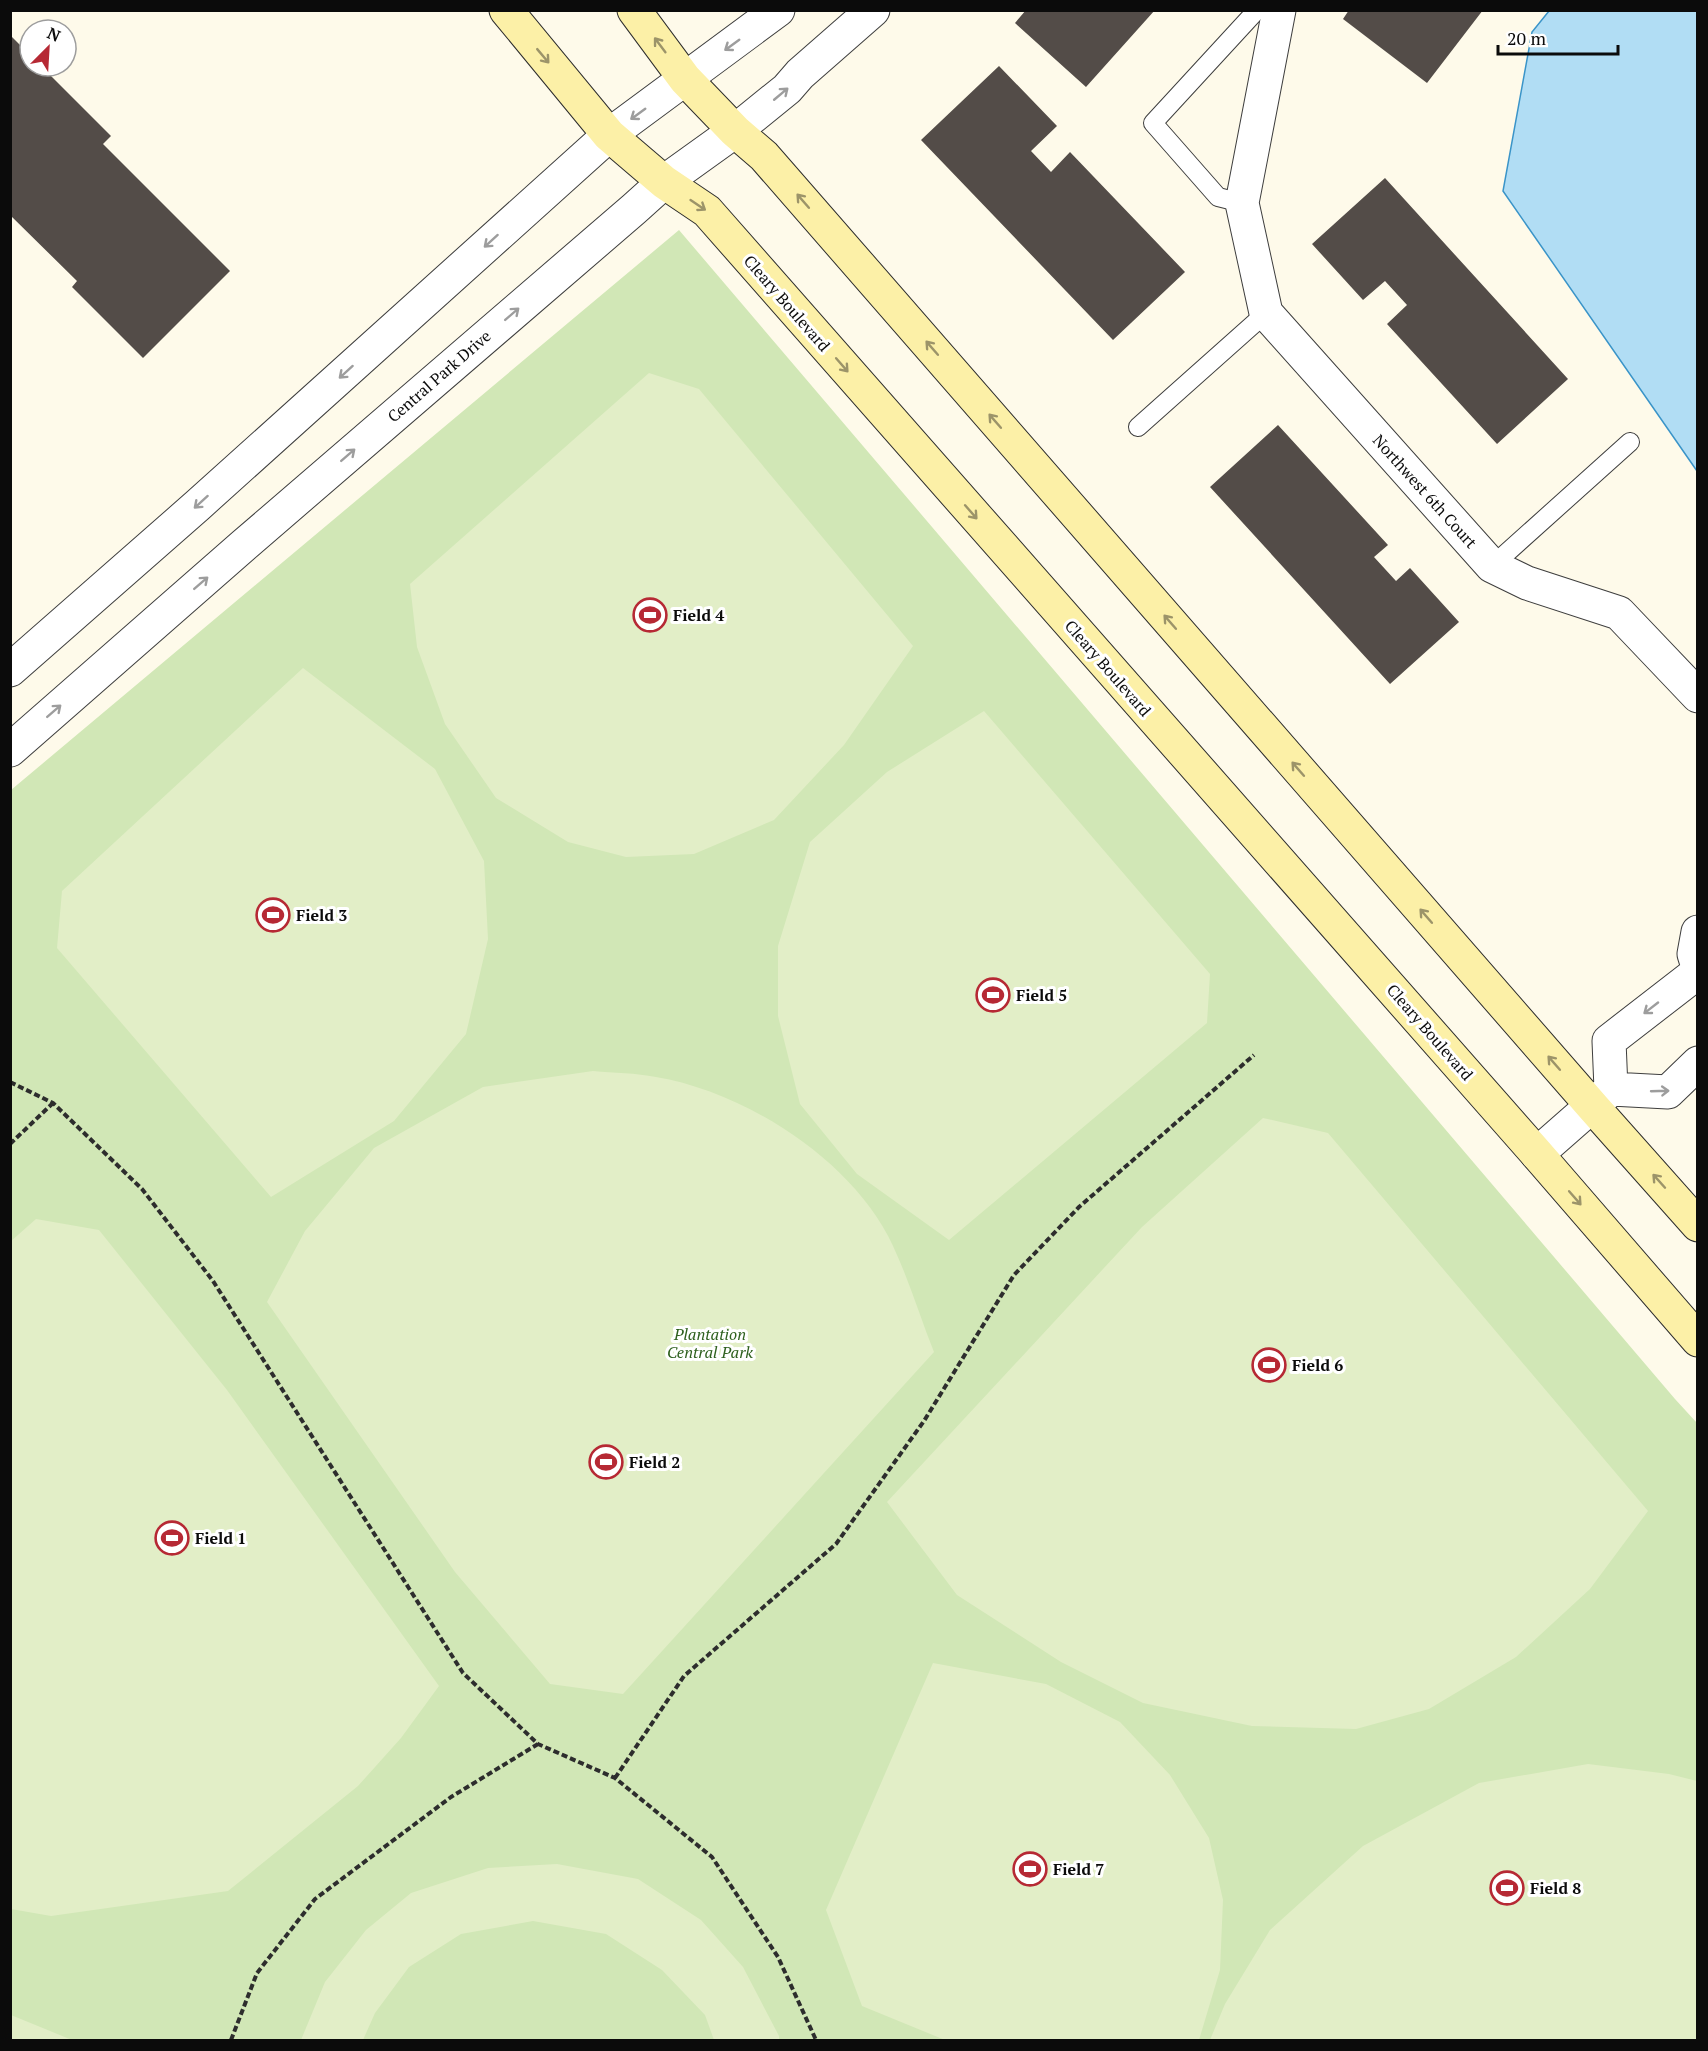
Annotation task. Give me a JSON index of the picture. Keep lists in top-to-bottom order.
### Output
{
  "streets": {
    "street": ["Cleary Boulevard", "Central Park Drive", "Northwest 6th Court"]
  },
  "crossings": [
    ["Cleary Boulevard", "Central Park Drive"]
  ],
  "parks": ["Plantation Central Park"],
  "places": {
    "sports": [
      "Field 4",
      "Field 3",
      "Field 5",
      "Field 6",
      "Field 2",
      "Field 1",
      "Field 7",
      "Field 8"
    ]
  },
  "scale_bar": "20 m",
  "north": "top right"
}
